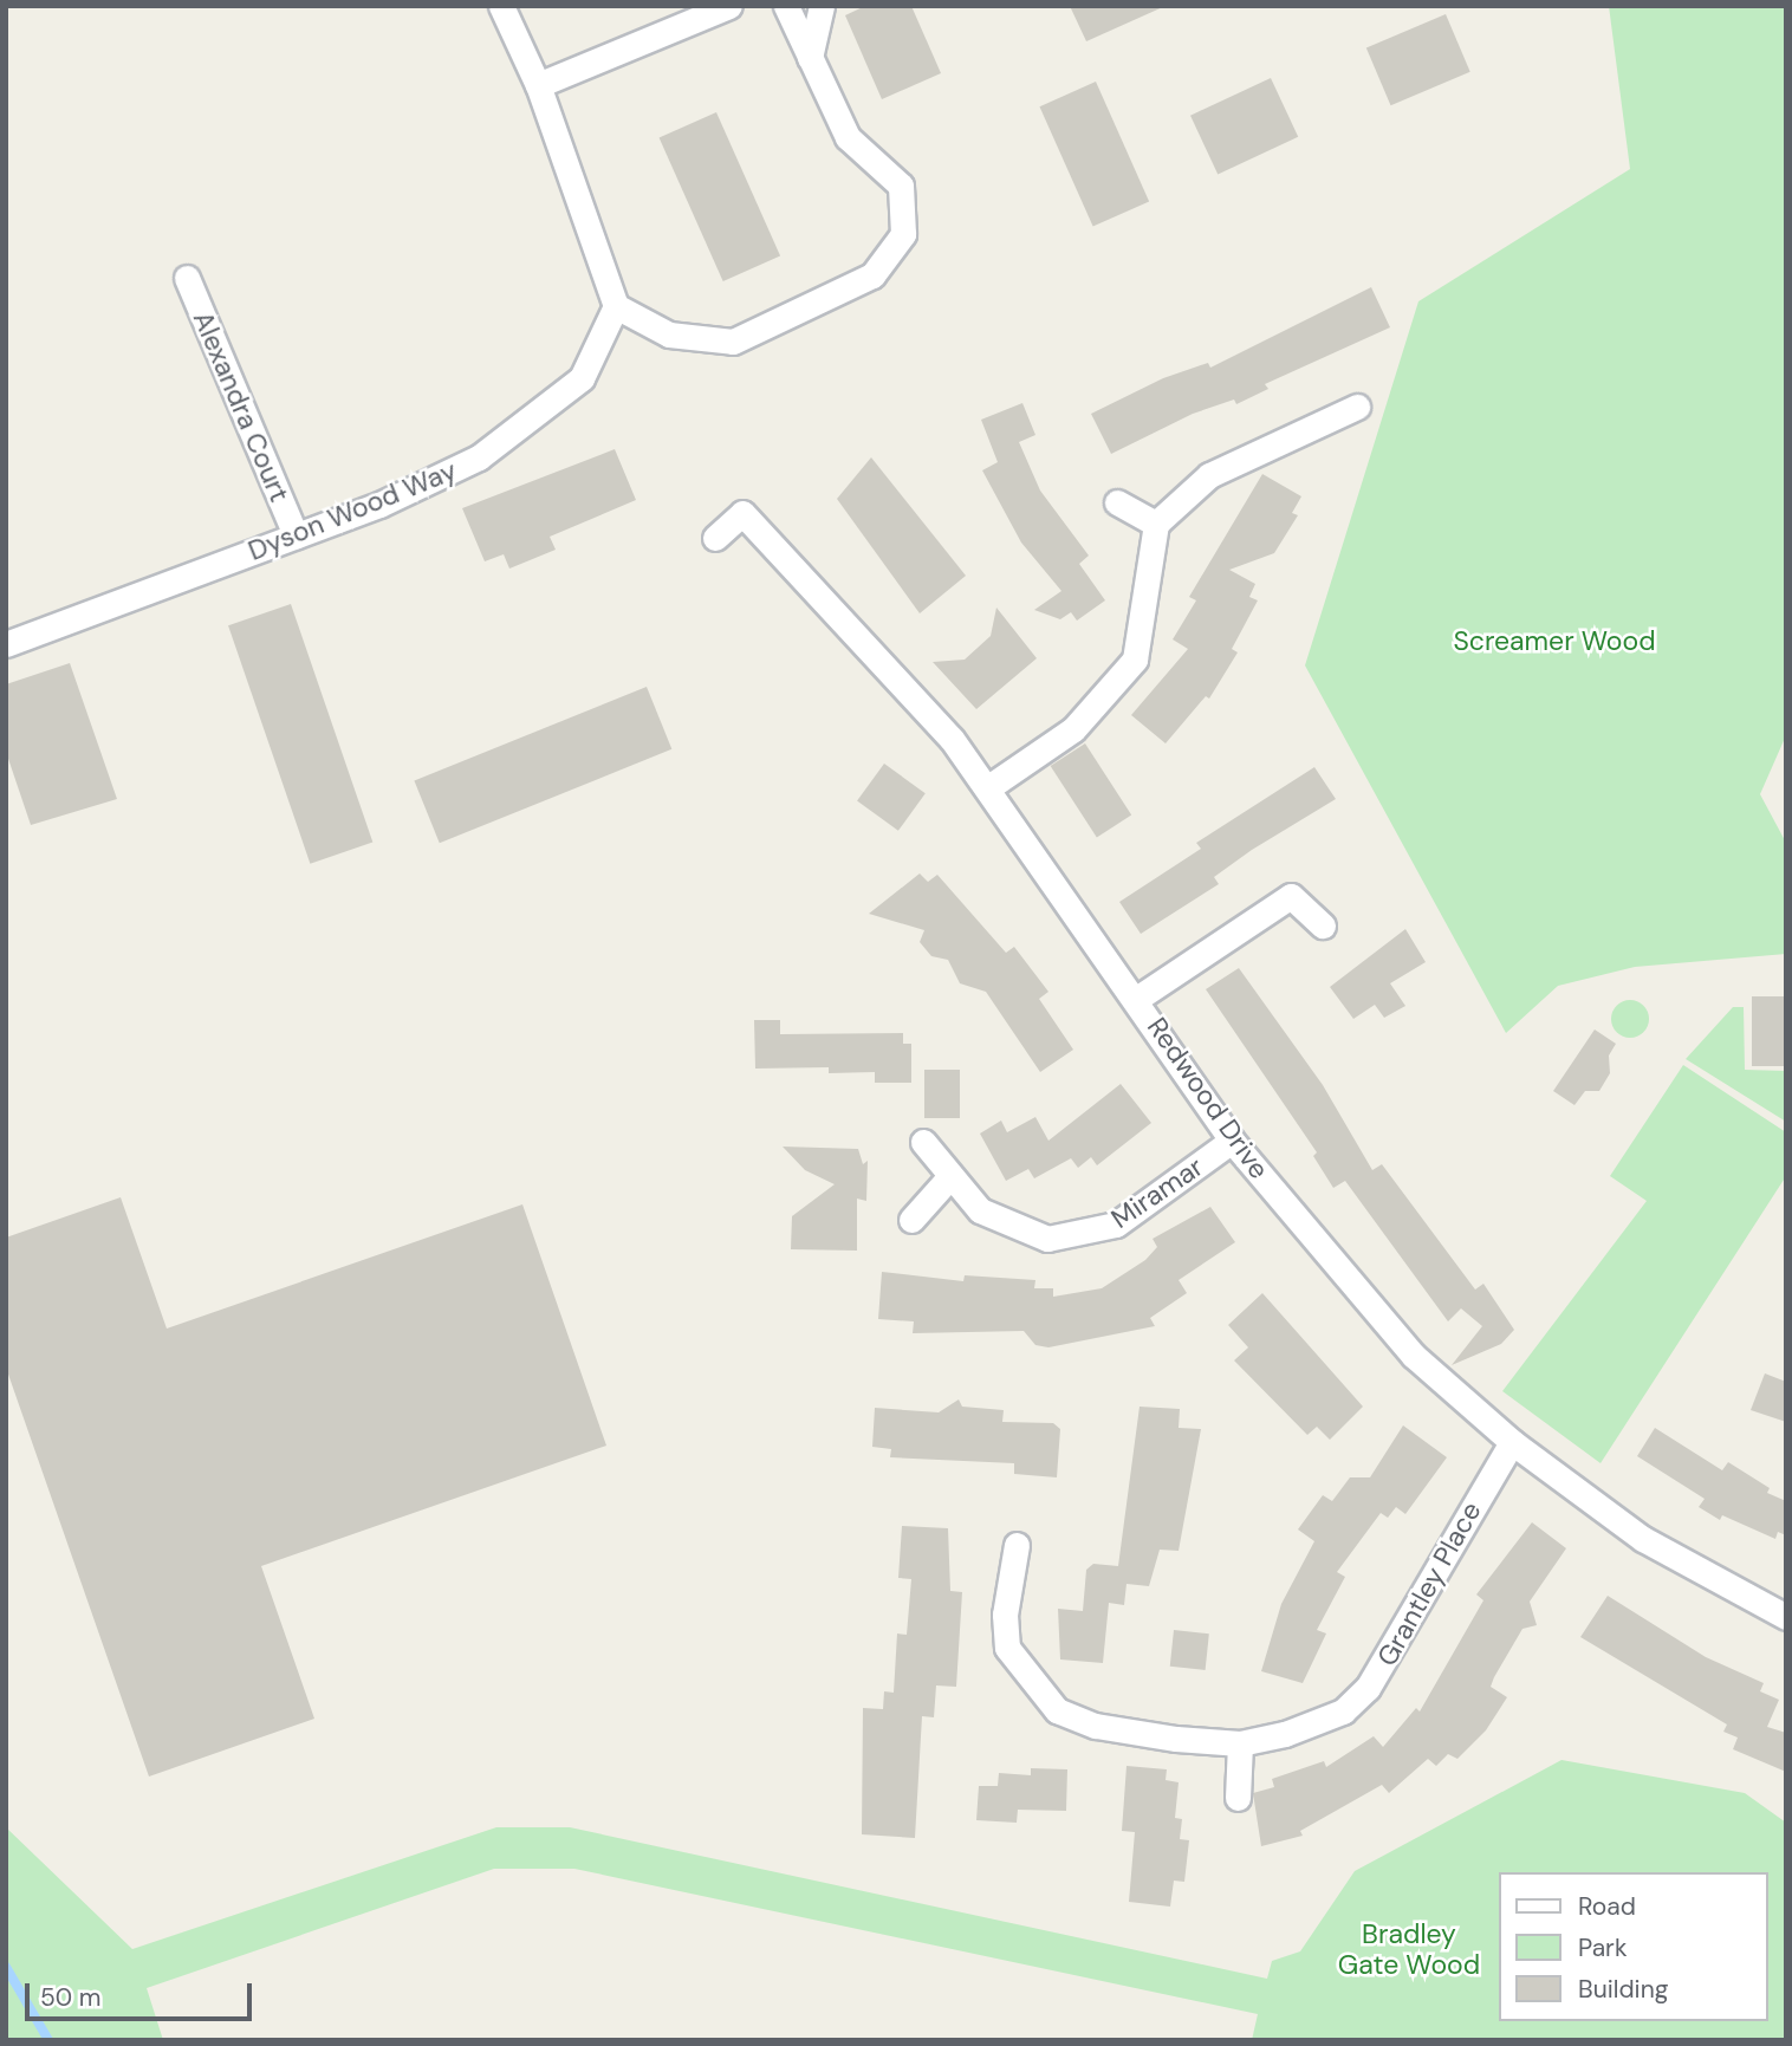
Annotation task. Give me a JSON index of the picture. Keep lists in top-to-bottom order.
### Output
{
  "streets": {
    "street": [
      "Alexandra Court",
      "Dyson Wood Way",
      "Redwood Drive",
      "Miramar",
      "Grantley Place"
    ]
  },
  "crossings": [
    ["Alexandra Court", "Dyson Wood Way"],
    ["Redwood Drive", "Miramar"],
    ["Redwood Drive", "Grantley Place"]
  ],
  "parks": ["Screamer Wood", "Bradley Gate Wood"],
  "legend": ["Road", "Park", "Building"],
  "scale_bar": "50 m"
}
